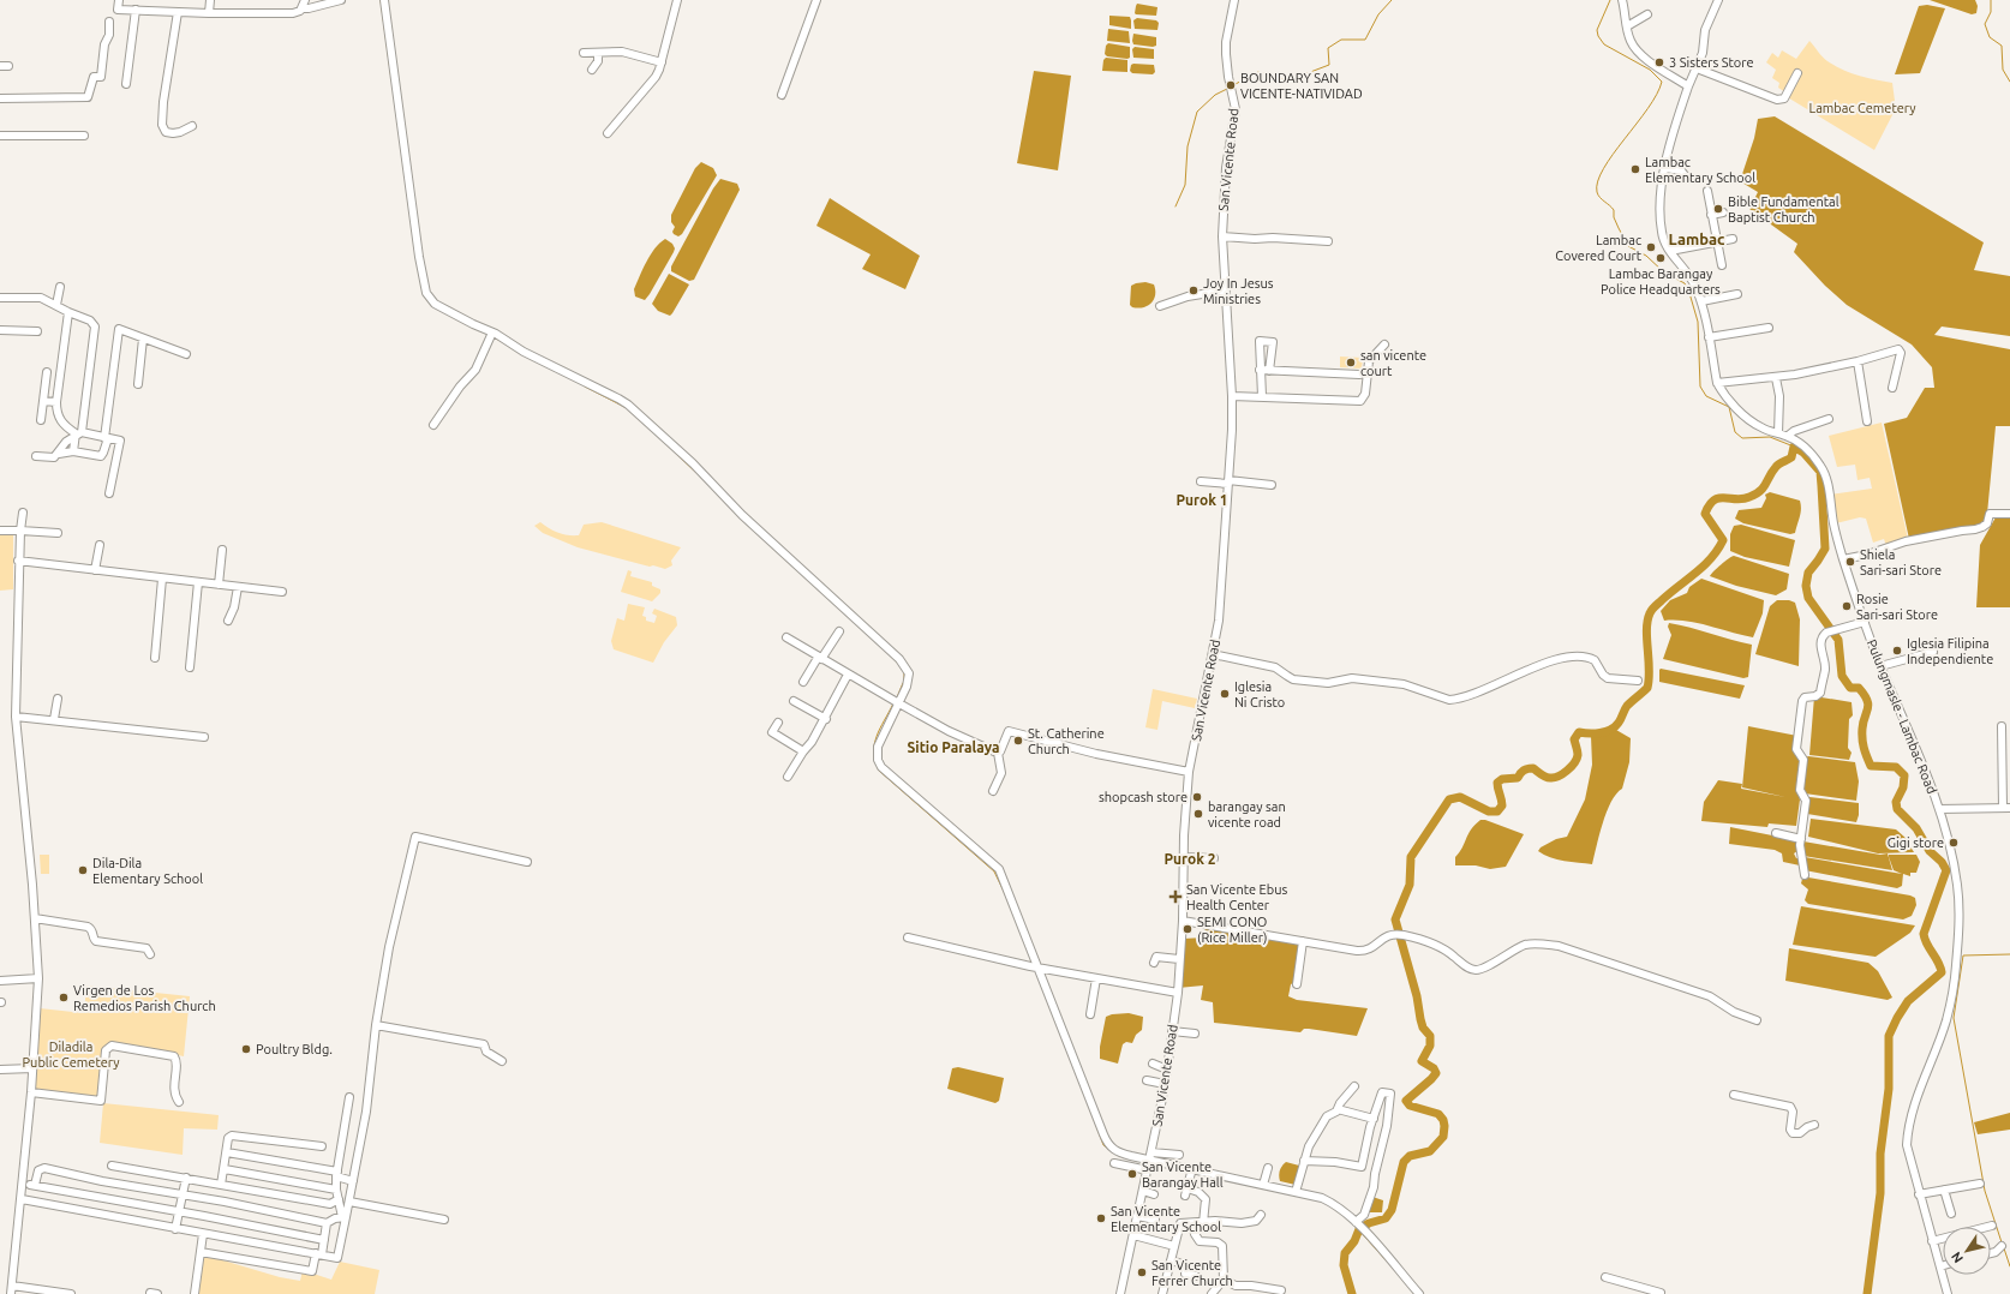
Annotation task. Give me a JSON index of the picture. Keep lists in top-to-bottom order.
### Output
{
  "streets": {
    "street": ["San Vicente Road", "Pulungmasle - Lambac Road"]
  },
  "districts": [
    "Lambac",
    "Purok 1",
    "Sitio Paralaya",
    "Purok 2"
  ],
  "parks": ["Lambac Cemetery", "Diladila Public Cemetery"],
  "places": {
    "other": [
      "3 Sisters Store",
      "BOUNDARY SAN VICENTE-NATIVIDAD",
      "Lambac Elementary School",
      "Bible Fundamental Baptist Church",
      "Lambac Covered Court",
      "Lambac Barangay Police Headquarters",
      "Joy In Jesus Ministries",
      "san vicente court",
      "Shiela Sari-sari Store",
      "Rosie Sari-sari Store",
      "Iglesia Filipina Independiente",
      "Iglesia Ni Cristo",
      "St. Catherine Church",
      "shopcash store",
      "barangay san vicente road",
      "Gigi store",
      "Dila-Dila Elementary School",
      "SEMI CONO (Rice Miller)",
      "Virgen de Los Remedios Parish Church",
      "Poultry Bldg.",
      "San Vicente Barangay Hall",
      "San Vicente Elementary School",
      "San Vicente Ferrer Church"
    ],
    "health": ["San Vicente Ebus Health Center"]
  },
  "north": "bottom left"
}
